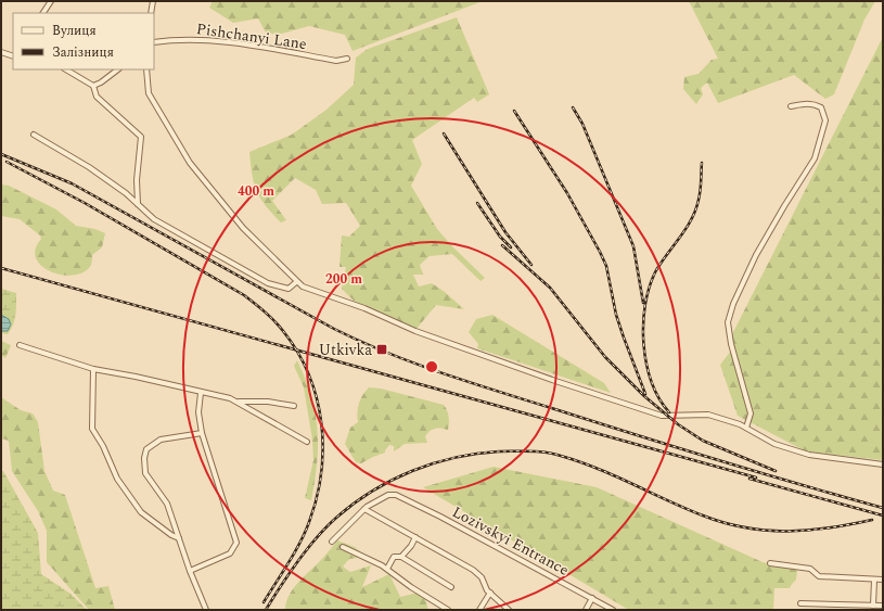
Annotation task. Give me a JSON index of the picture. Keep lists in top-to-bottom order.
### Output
{
  "streets": {
    "street": ["Pishchanyi Lane", "Lozivskyi Entrance"]
  },
  "places": {
    "transit": ["Utkivka"]
  },
  "legend": ["Вулиця", "Залізниця"],
  "rings": ["400 m", "200 m"]
}
